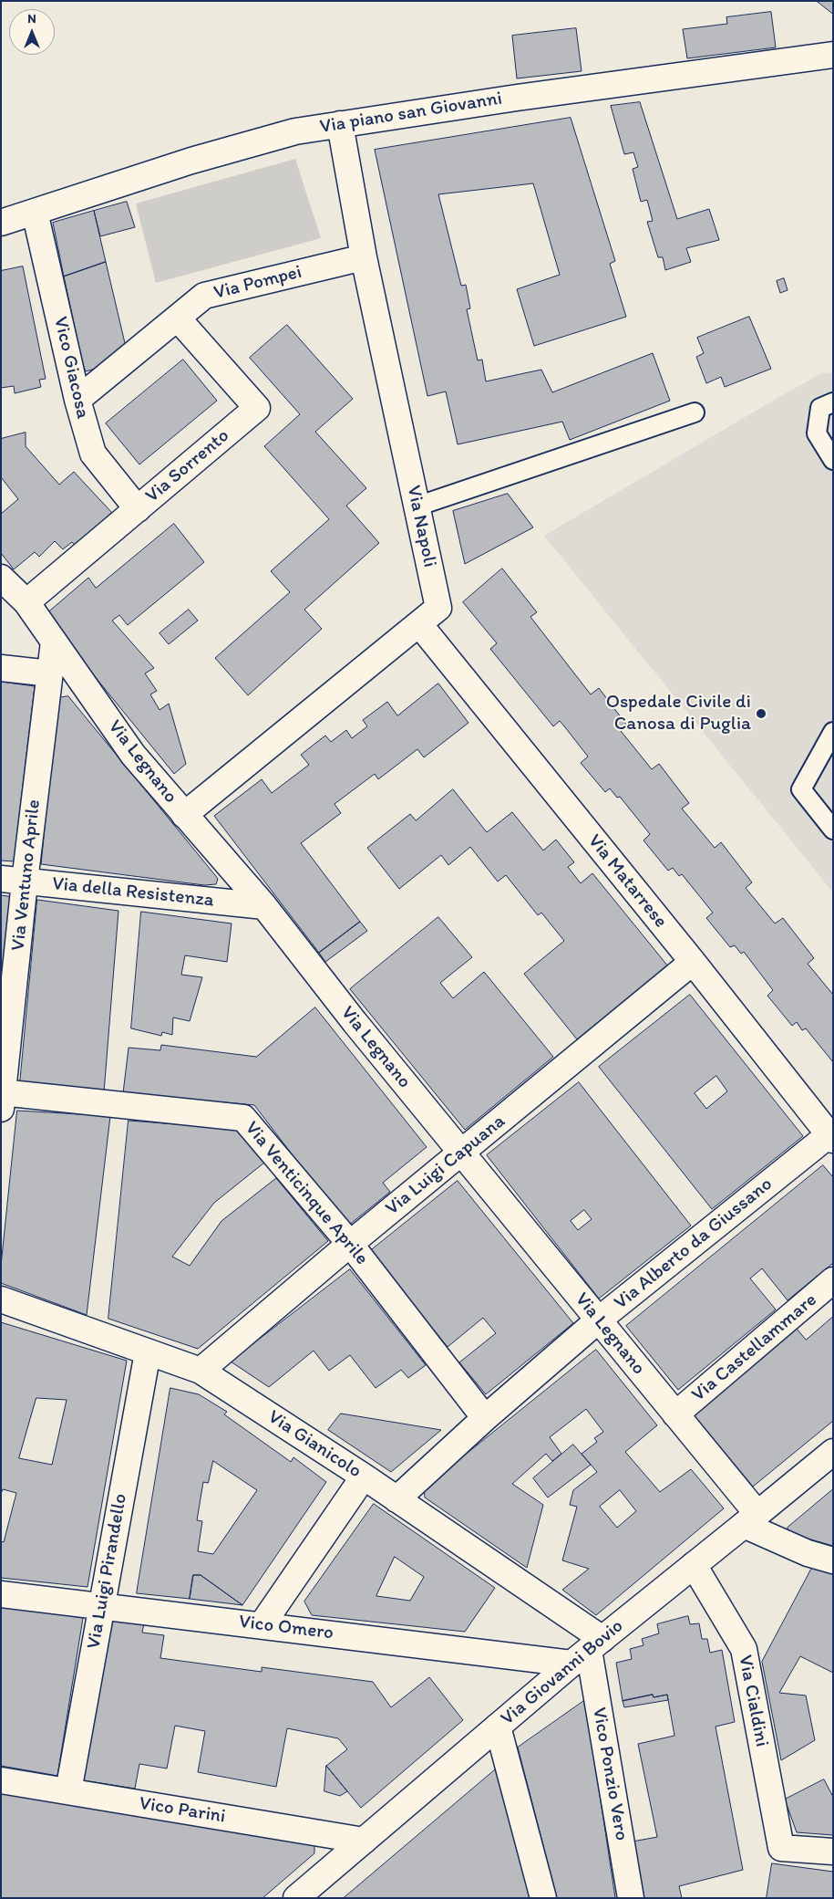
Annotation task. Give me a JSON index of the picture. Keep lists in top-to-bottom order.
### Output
{
  "streets": {
    "street": [
      "Via piano san Giovanni",
      "Via Pompei",
      "Vico Giacosa",
      "Via Sorrento",
      "Via Napoli",
      "Via Legnano",
      "Via Ventuno Aprile",
      "Via Matarrese",
      "Via della Resistenza",
      "Via Luigi Capuana",
      "Via Venticinque Aprile",
      "Via Alberto da Giussano",
      "Via Castellammare",
      "Via Gianicolo",
      "Via Luigi Pirandello",
      "Vico Omero",
      "Via Giovanni Bovio",
      "Via Cialdini",
      "Vico Ponzio Vero",
      "Vico Parini"
    ]
  },
  "crossings": [
    ["Via piano san Giovanni", "Vico Giacosa"],
    ["Via piano san Giovanni", "Via Napoli"],
    ["Via Pompei", "Vico Giacosa"],
    ["Via Pompei", "Via Sorrento"],
    ["Via Pompei", "Via Napoli"],
    ["Vico Giacosa", "Via Sorrento"],
    ["Via Sorrento", "Via Legnano"],
    ["Via Napoli", "Via Legnano"],
    ["Via Napoli", "Via Matarrese"],
    ["Via Legnano", "Via Ventuno Aprile"],
    ["Via Legnano", "Via della Resistenza"],
    ["Via Legnano", "Via Luigi Capuana"],
    ["Via Legnano", "Via Alberto da Giussano"],
    ["Via Legnano", "Via Castellammare"],
    ["Via Legnano", "Via Giovanni Bovio"],
    ["Via Ventuno Aprile", "Via della Resistenza"],
    ["Via Ventuno Aprile", "Via Venticinque Aprile"],
    ["Via Matarrese", "Via Luigi Capuana"],
    ["Via Matarrese", "Via Alberto da Giussano"],
    ["Via Luigi Capuana", "Via Venticinque Aprile"],
    ["Via Luigi Capuana", "Via Gianicolo"],
    ["Via Venticinque Aprile", "Via Alberto da Giussano"],
    ["Via Alberto da Giussano", "Via Gianicolo"],
    ["Via Gianicolo", "Via Luigi Pirandello"],
    ["Via Gianicolo", "Vico Omero"],
    ["Via Gianicolo", "Via Giovanni Bovio"],
    ["Via Gianicolo", "Vico Ponzio Vero"],
    ["Via Luigi Pirandello", "Vico Omero"],
    ["Via Luigi Pirandello", "Vico Parini"],
    ["Vico Omero", "Via Giovanni Bovio"],
    ["Vico Omero", "Vico Ponzio Vero"],
    ["Via Giovanni Bovio", "Via Cialdini"],
    ["Via Giovanni Bovio", "Vico Ponzio Vero"],
    ["Via Giovanni Bovio", "Vico Parini"]
  ],
  "places": ["Ospedale Civile di Canosa di Puglia"],
  "north": "top"
}
